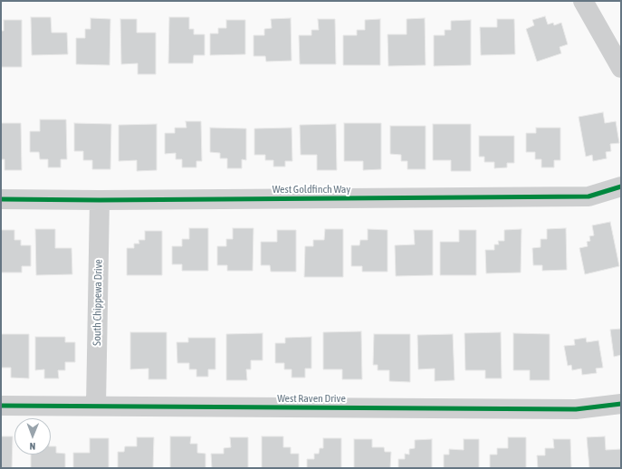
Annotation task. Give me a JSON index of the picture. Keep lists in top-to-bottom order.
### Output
{
  "streets": {
    "street": ["West Goldfinch Way", "South Chippewa Drive", "West Raven Drive"]
  },
  "crossings": [
    ["West Goldfinch Way", "South Chippewa Drive"],
    ["South Chippewa Drive", "West Raven Drive"]
  ],
  "north": "bottom"
}
